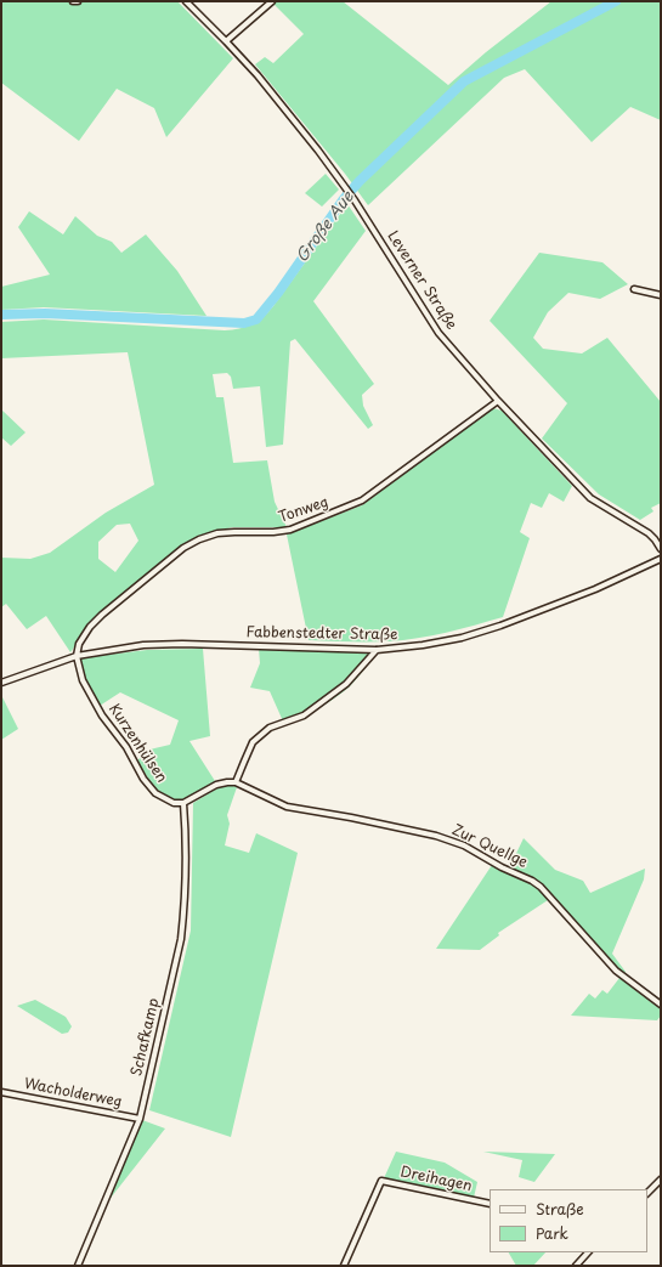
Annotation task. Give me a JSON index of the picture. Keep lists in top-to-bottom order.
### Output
{
  "streets": {
    "street": [
      "Leverner Straße",
      "Tonweg",
      "Fabbenstedter Straße",
      "Kurzenhülsen",
      "Zur Quellge",
      "Schafkamp",
      "Wacholderweg",
      "Dreihagen"
    ]
  },
  "crossings": [
    ["Leverner Straße", "Tonweg"],
    ["Tonweg", "Fabbenstedter Straße"],
    ["Tonweg", "Kurzenhülsen"],
    ["Fabbenstedter Straße", "Kurzenhülsen"],
    ["Kurzenhülsen", "Schafkamp"],
    ["Schafkamp", "Wacholderweg"]
  ],
  "water": ["Große Aue"],
  "legend": ["Straße", "Park"]
}
